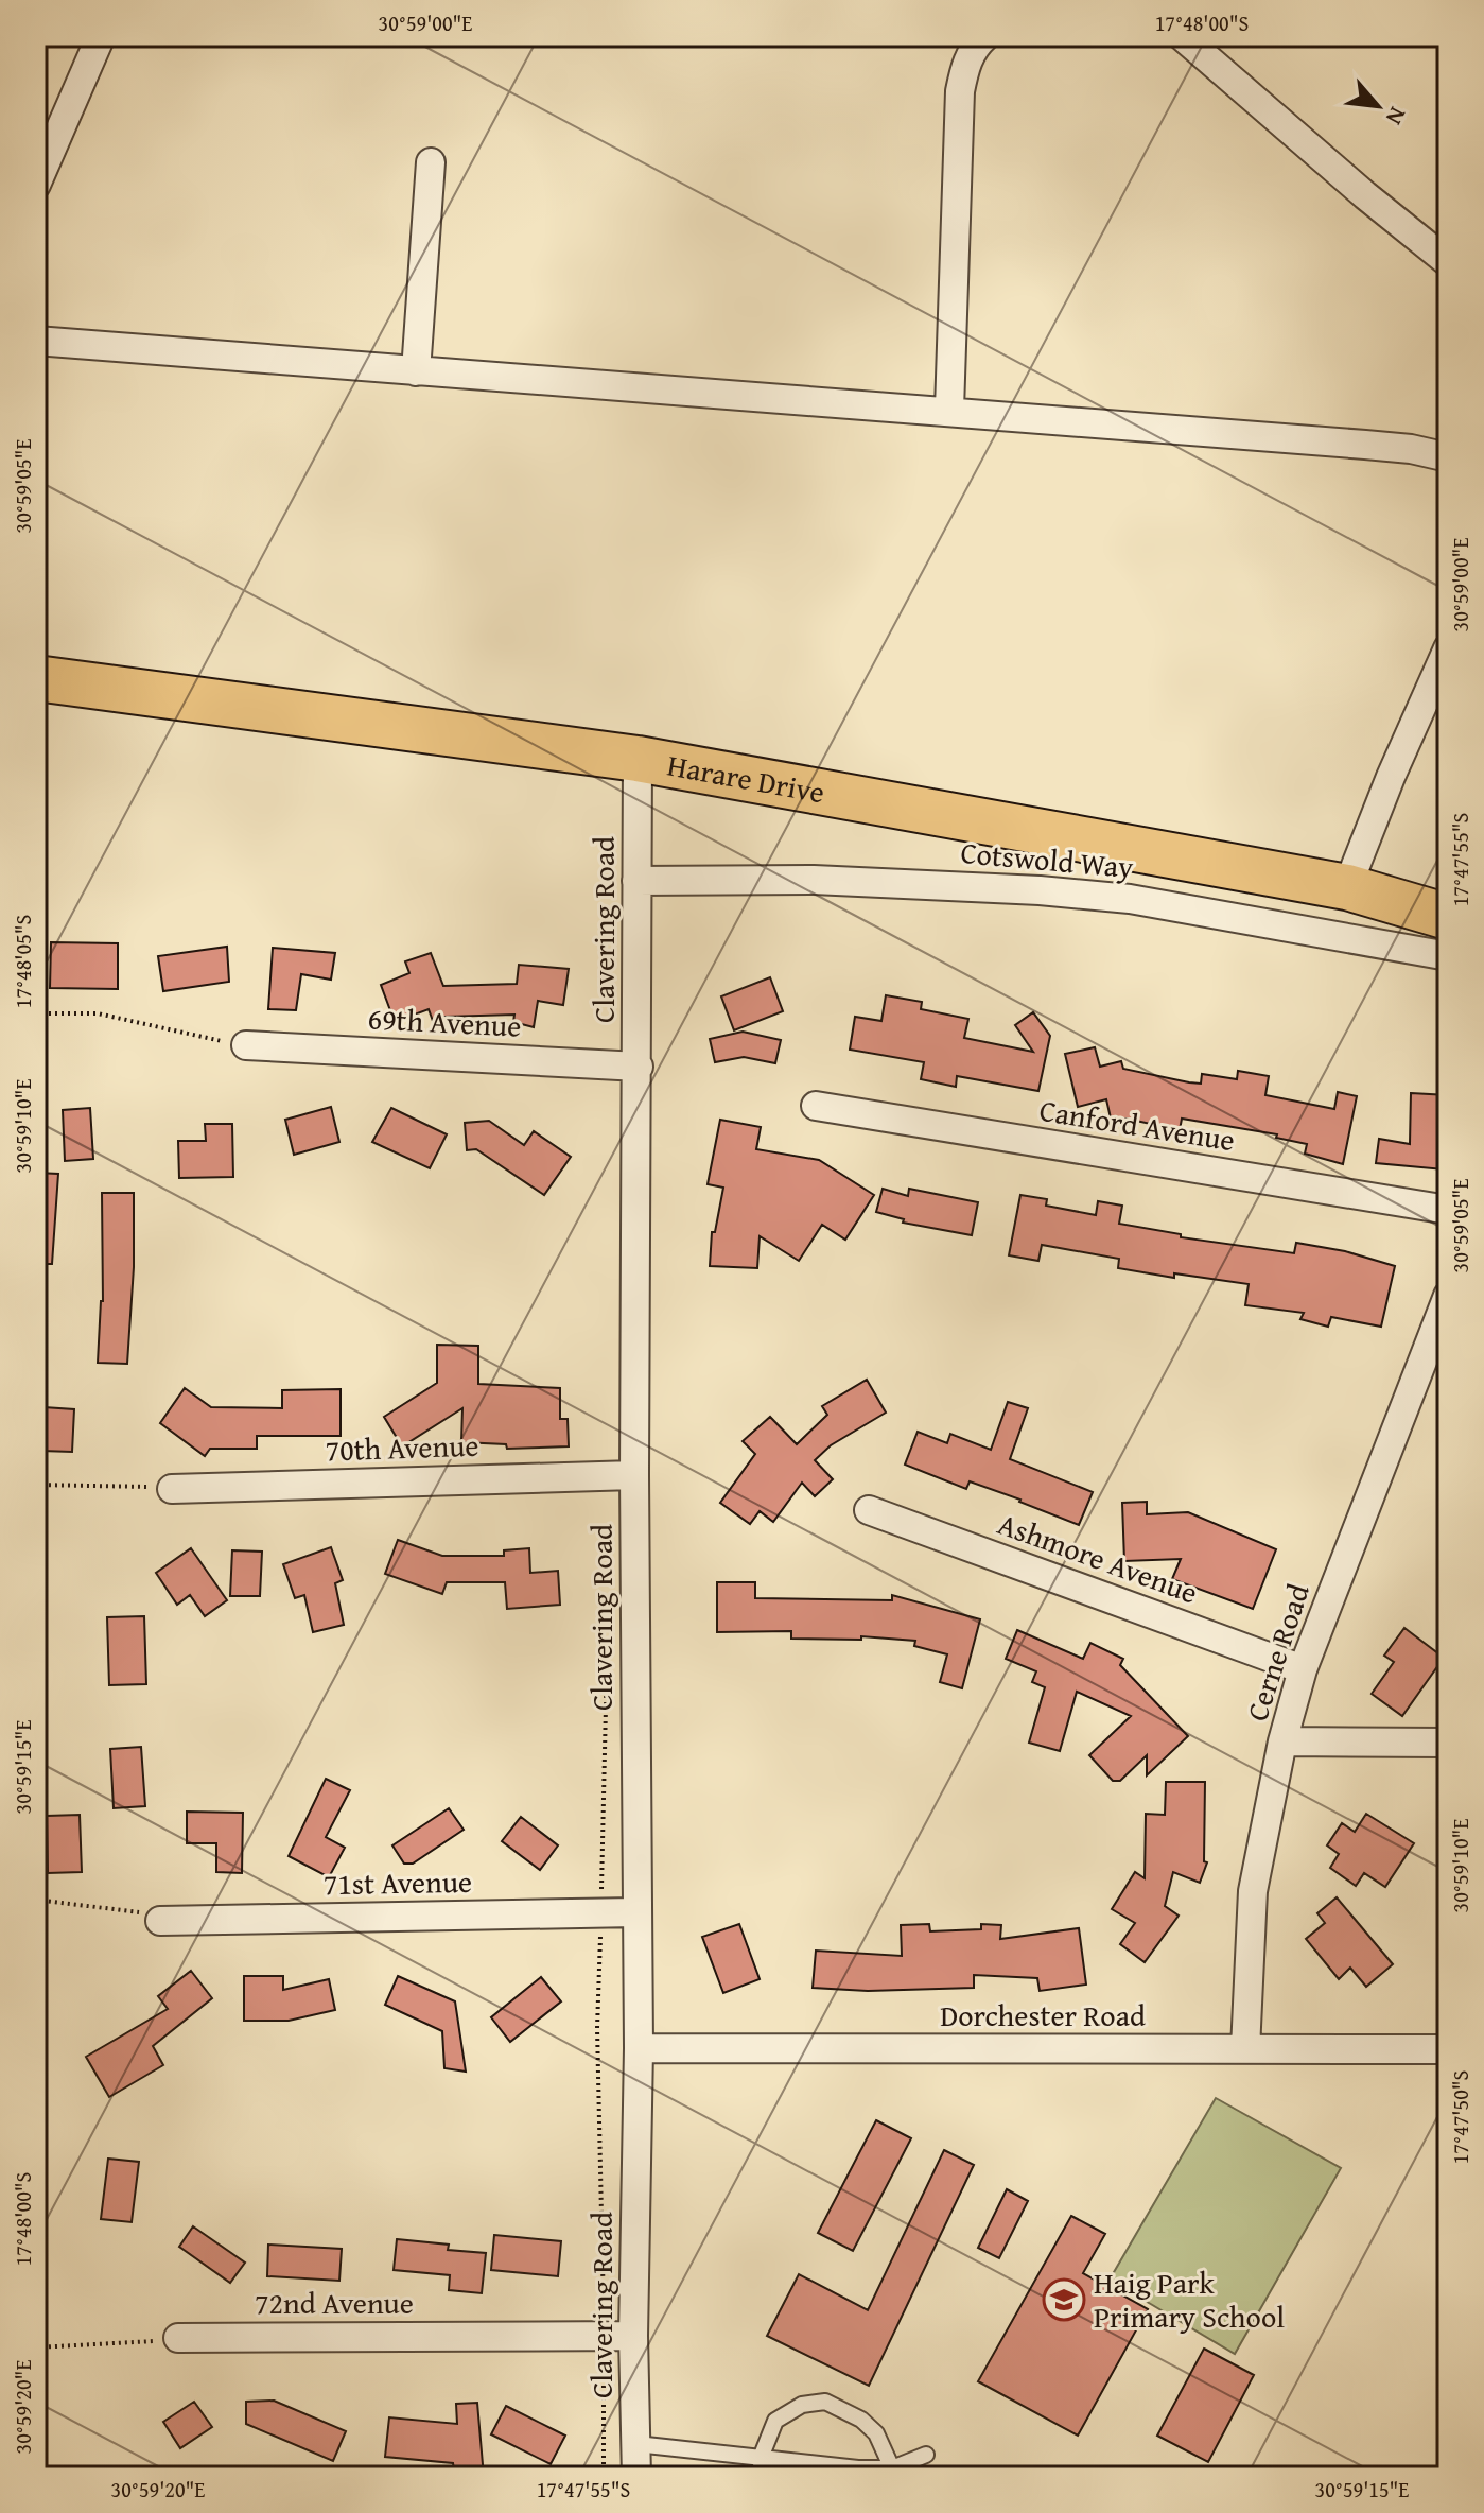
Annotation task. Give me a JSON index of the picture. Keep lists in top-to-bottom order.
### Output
{
  "streets": {
    "main road": ["Harare Drive"],
    "street": [
      "Cotswold Way",
      "Clavering Road",
      "69th Avenue",
      "Canford Avenue",
      "70th Avenue",
      "Ashmore Avenue",
      "Cerne Road",
      "71st Avenue",
      "Dorchester Road",
      "72nd Avenue"
    ]
  },
  "crossings": [
    ["Harare Drive", "Clavering Road"],
    ["Cotswold Way", "Clavering Road"],
    ["Clavering Road", "69th Avenue"],
    ["Clavering Road", "70th Avenue"],
    ["Clavering Road", "71st Avenue"],
    ["Clavering Road", "Dorchester Road"],
    ["Clavering Road", "72nd Avenue"],
    ["Ashmore Avenue", "Cerne Road"],
    ["Cerne Road", "Dorchester Road"]
  ],
  "places": {
    "school or university": ["Haig Park Primary School"]
  },
  "north": "bottom right",
  "coordinates": [
    "30°59'00\"E",
    "17°48'00\"S",
    "30°59'05\"E",
    "17°47'55\"S",
    "17°48'05\"S",
    "30°59'10\"E",
    "30°59'15\"E",
    "17°47'50\"S",
    "30°59'20\"E"
  ]
}
